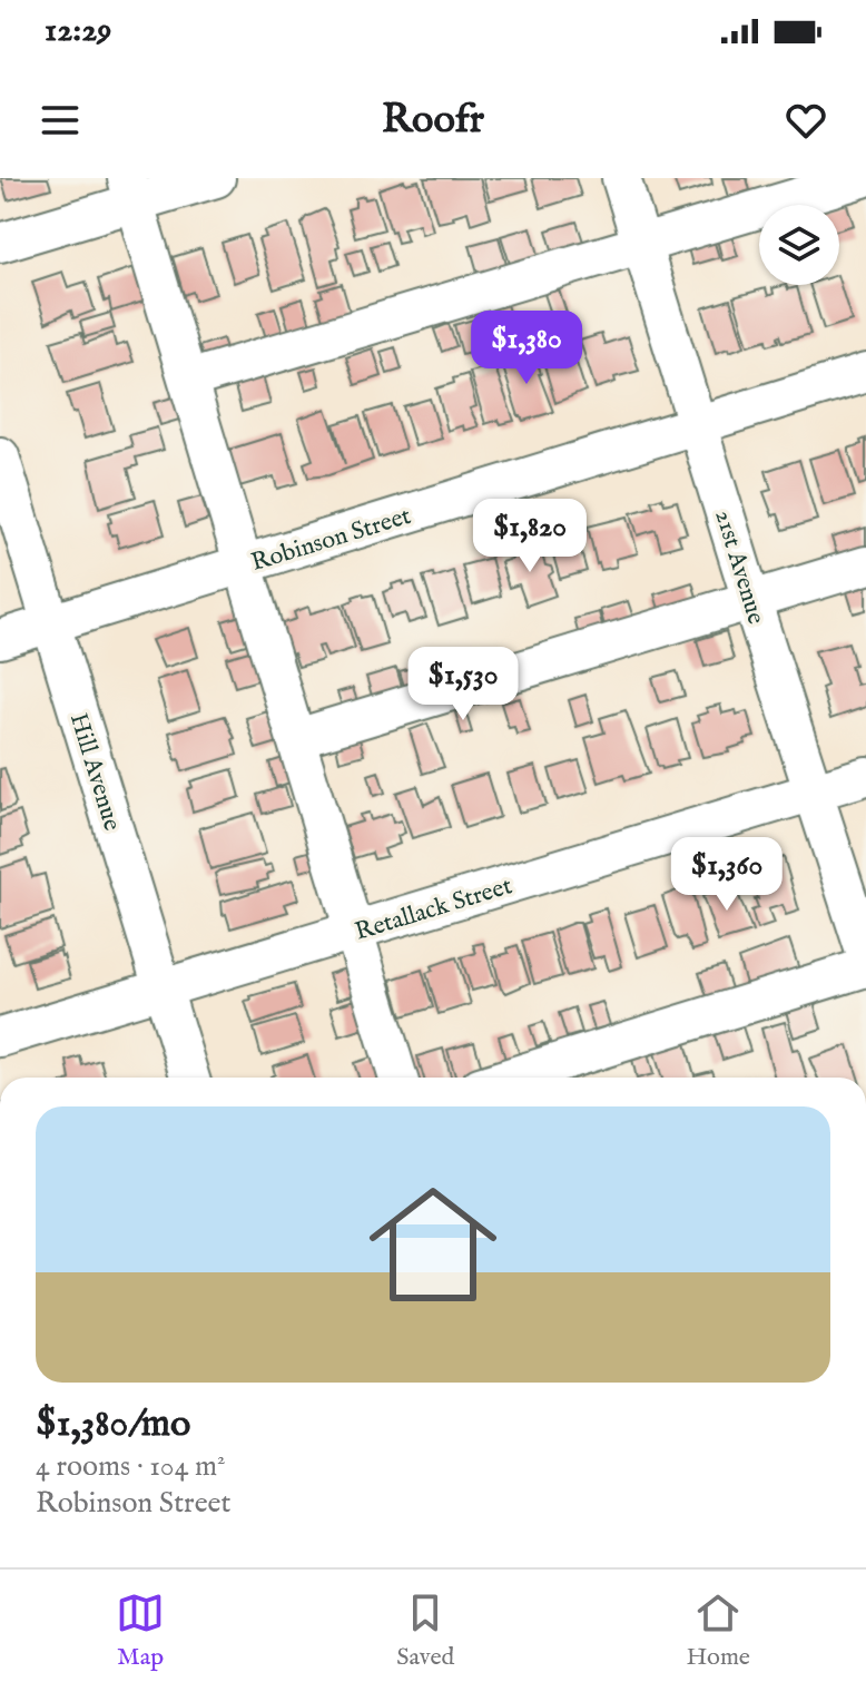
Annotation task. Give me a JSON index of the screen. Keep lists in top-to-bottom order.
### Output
{
  "streets": {
    "street": [
      "Robinson Street",
      "21st Avenue",
      "Hill Avenue",
      "Retallack Street"
    ]
  },
  "crossings": [
    ["Robinson Street", "21st Avenue"],
    ["Robinson Street", "Hill Avenue"],
    ["21st Avenue", "Retallack Street"],
    ["Hill Avenue", "Retallack Street"]
  ],
  "page": {
    "status": "12:29",
    "header": "Roofr",
    "price": [
      "$1,380",
      "$1,820",
      "$1,530",
      "$1,360"
    ],
    "list": [
      {
        "name": "$1,380/mo",
        "note": "4 rooms · 104 m² · Robinson Street"
      }
    ],
    "tabs": ["Map", "Saved", "Home"]
  }
}
